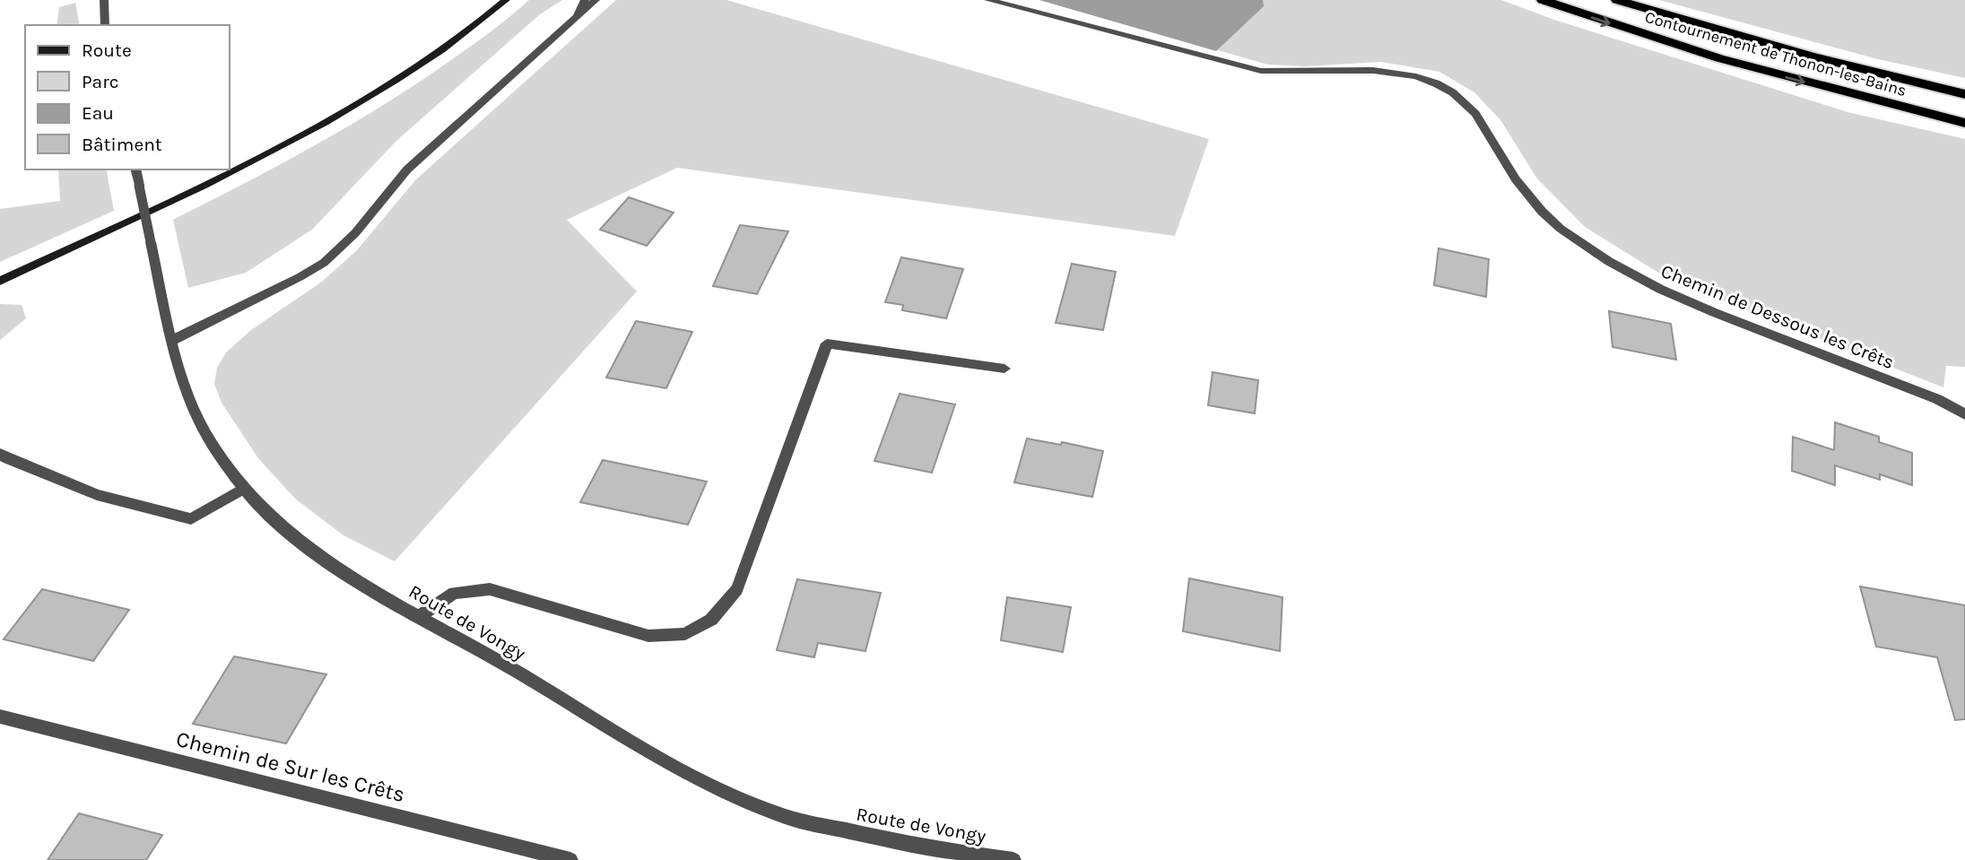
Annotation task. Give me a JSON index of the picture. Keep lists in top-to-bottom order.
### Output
{
  "streets": {
    "highway": ["Contournement de Thonon-les-Bains"],
    "street": ["Chemin de Dessous les Crêts", "Route de Vongy", "Chemin de Sur les Crêts"]
  },
  "legend": [
    "Route",
    "Parc",
    "Eau",
    "Bâtiment"
  ]
}
